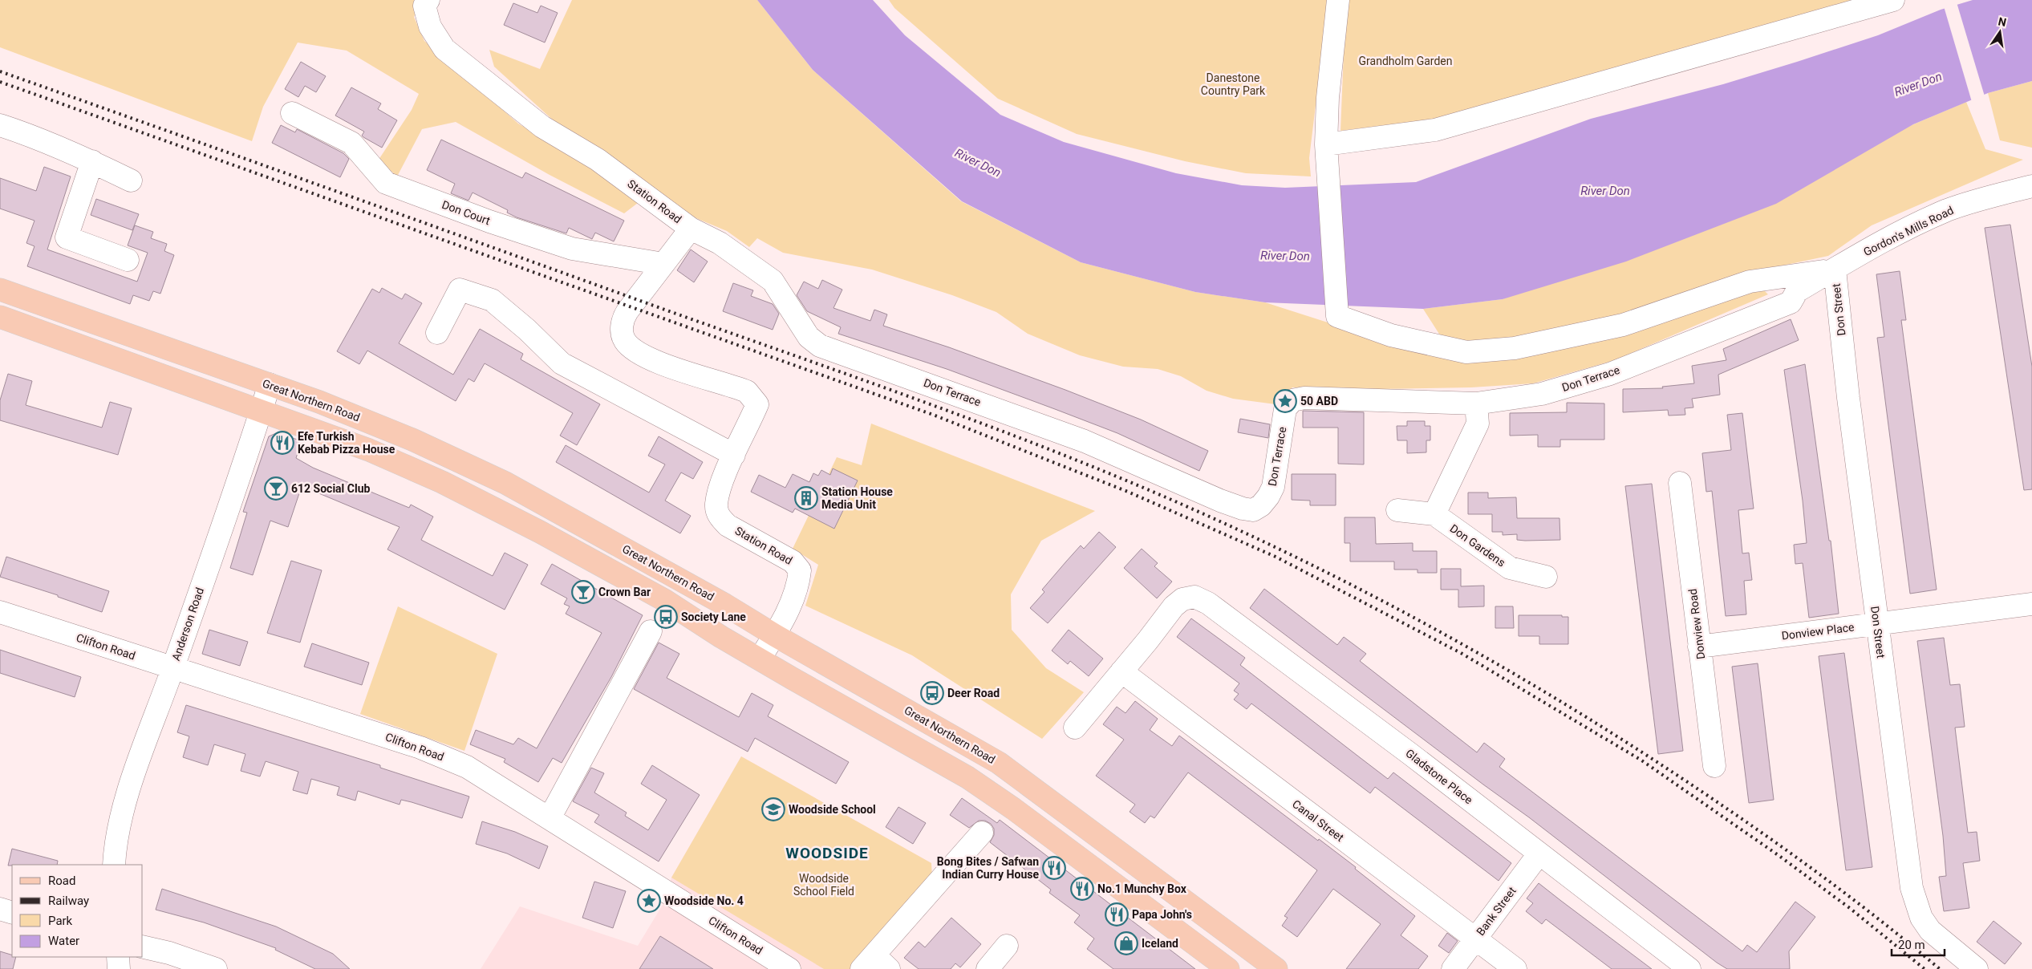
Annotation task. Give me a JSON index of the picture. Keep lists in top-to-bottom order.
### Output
{
  "streets": {
    "main road": ["Great Northern Road"],
    "street": [
      "Station Road",
      "Don Court",
      "Gordon's Mills Road",
      "Don Street",
      "Don Terrace",
      "Don Gardens",
      "Anderson Road",
      "Donview Road",
      "Donview Place",
      "Clifton Road",
      "Gladstone Place",
      "Canal Street",
      "Bank Street"
    ]
  },
  "crossings": [
    ["Station Road", "Don Court"],
    ["Station Road", "Don Terrace"],
    ["Station Road", "Great Northern Road"],
    ["Gordon's Mills Road", "Don Street"],
    ["Gordon's Mills Road", "Don Terrace"],
    ["Don Street", "Don Terrace"],
    ["Don Street", "Donview Place"],
    ["Great Northern Road", "Anderson Road"],
    ["Anderson Road", "Clifton Road"],
    ["Donview Road", "Donview Place"],
    ["Gladstone Place", "Canal Street"],
    ["Gladstone Place", "Bank Street"],
    ["Canal Street", "Bank Street"]
  ],
  "districts": ["WOODSIDE"],
  "water": ["River Don"],
  "parks": ["Grandholm Garden", "Danestone Country Park", "Woodside School Field"],
  "places": {
    "place": ["50 ABD", "Woodside No. 4"],
    "restaurant": [
      "Efe Turkish Kebab Pizza House",
      "Bong Bites / Safwan Indian Curry House",
      "No.1 Munchy Box",
      "Papa John's"
    ],
    "bar": ["612 Social Club", "Crown Bar"],
    "building": ["Station House Media Unit"],
    "bus stop": ["Society Lane", "Deer Road"],
    "school or university": ["Woodside School"],
    "shop": ["Iceland"]
  },
  "legend": [
    "Road",
    "Railway",
    "Park",
    "Water"
  ],
  "scale_bar": "20 m",
  "north": "top"
}
